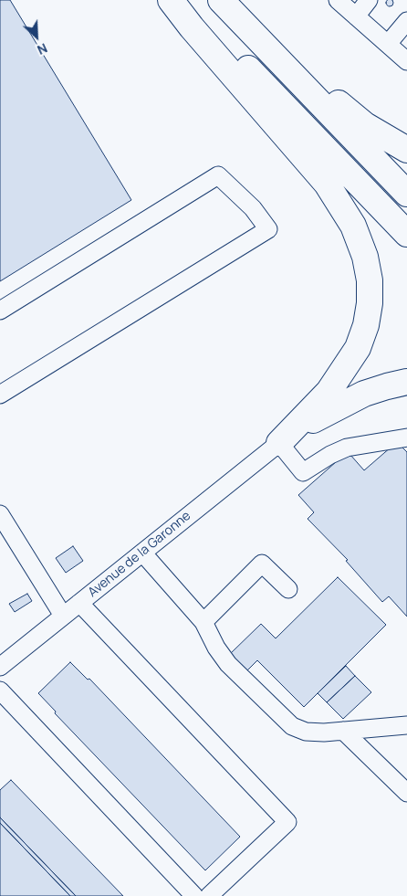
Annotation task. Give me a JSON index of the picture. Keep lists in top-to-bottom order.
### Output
{
  "streets": {
    "street": ["Avenue de la Garonne"]
  },
  "north": "bottom right"
}
